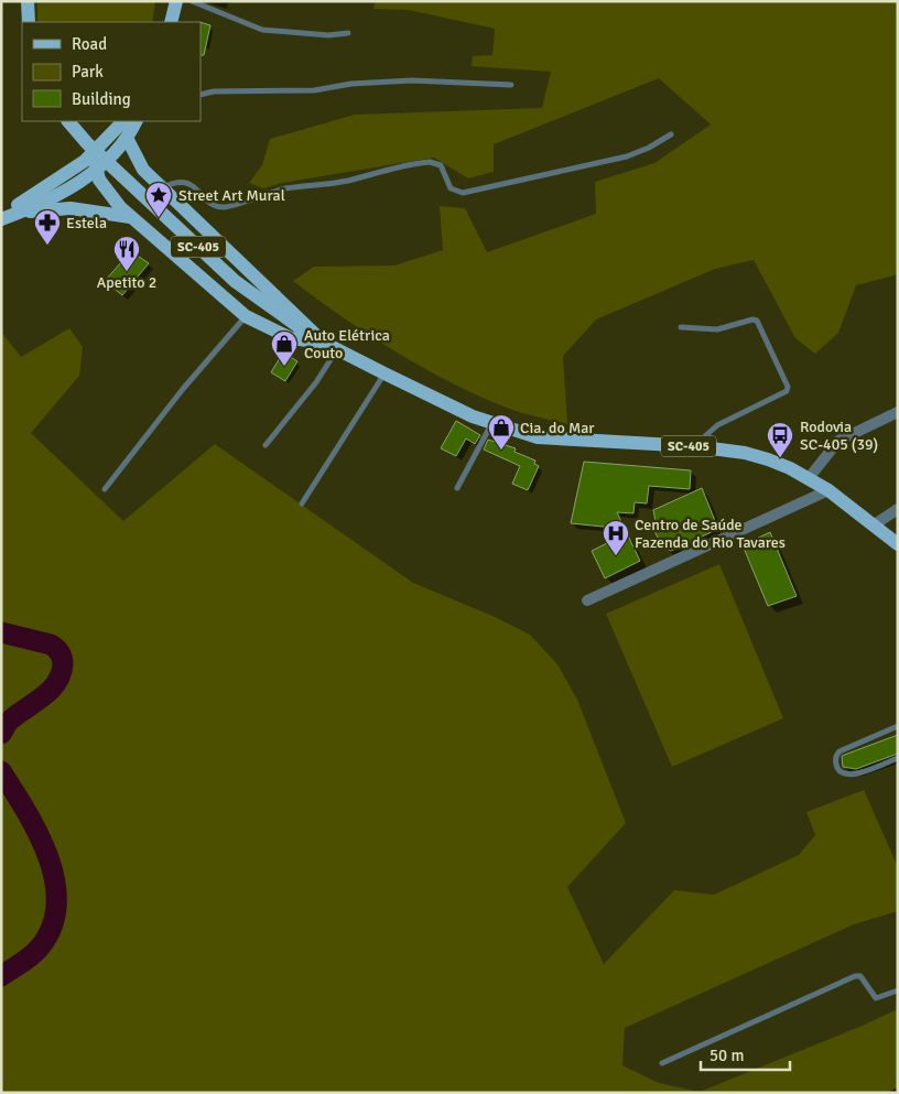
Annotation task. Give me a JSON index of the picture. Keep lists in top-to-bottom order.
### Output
{
  "streets": {
    "main road": ["SC-405"]
  },
  "places": {
    "place": ["Street Art Mural"],
    "pharmacy": ["Estela"],
    "restaurant": ["Apetito 2"],
    "shop": ["Auto Elétrica Couto", "Cia. do Mar"],
    "bus stop": ["Rodovia SC-405 (39)"],
    "hospital": ["Centro de Saúde Fazenda do Rio Tavares"]
  },
  "legend": ["Road", "Park", "Building"],
  "scale_bar": "50 m"
}
